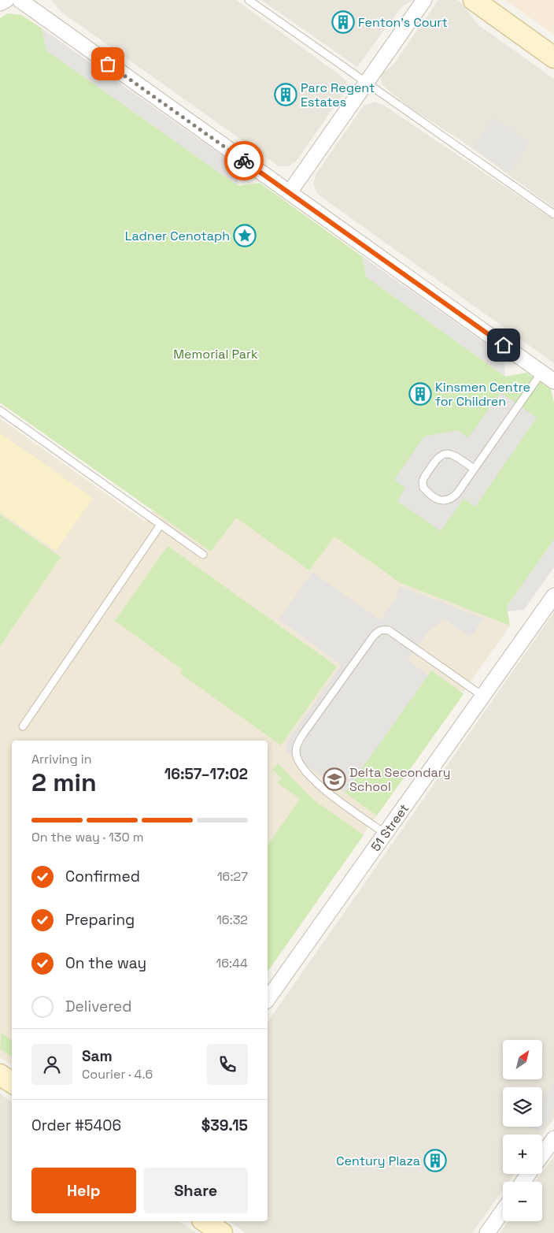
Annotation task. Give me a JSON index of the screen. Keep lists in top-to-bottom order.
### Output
{
  "streets": {
    "street": ["51 Street"]
  },
  "parks": ["Memorial Park"],
  "places": {
    "building": [
      "Fenton's Court",
      "Parc Regent Estates",
      "Kinsmen Centre for Children",
      "Century Plaza"
    ],
    "place": ["Ladner Cenotaph"],
    "school or university": ["Delta Secondary School"]
  },
  "north": "top right",
  "page": {
    "heading": ["2 min", "Arriving in", "16:57–17:02"],
    "panel": [
      "Sam",
      "Courier · 4.6",
      "Order #5406",
      "$39.15"
    ],
    "bar": "On the way · 130 m",
    "list": [
      ["Confirmed", "16:27"],
      ["Preparing", "16:32"],
      ["On the way", "16:44"],
      "Delivered"
    ],
    "map_buttons": ["+", "−"],
    "buttons": ["Help", "Share"]
  }
}
